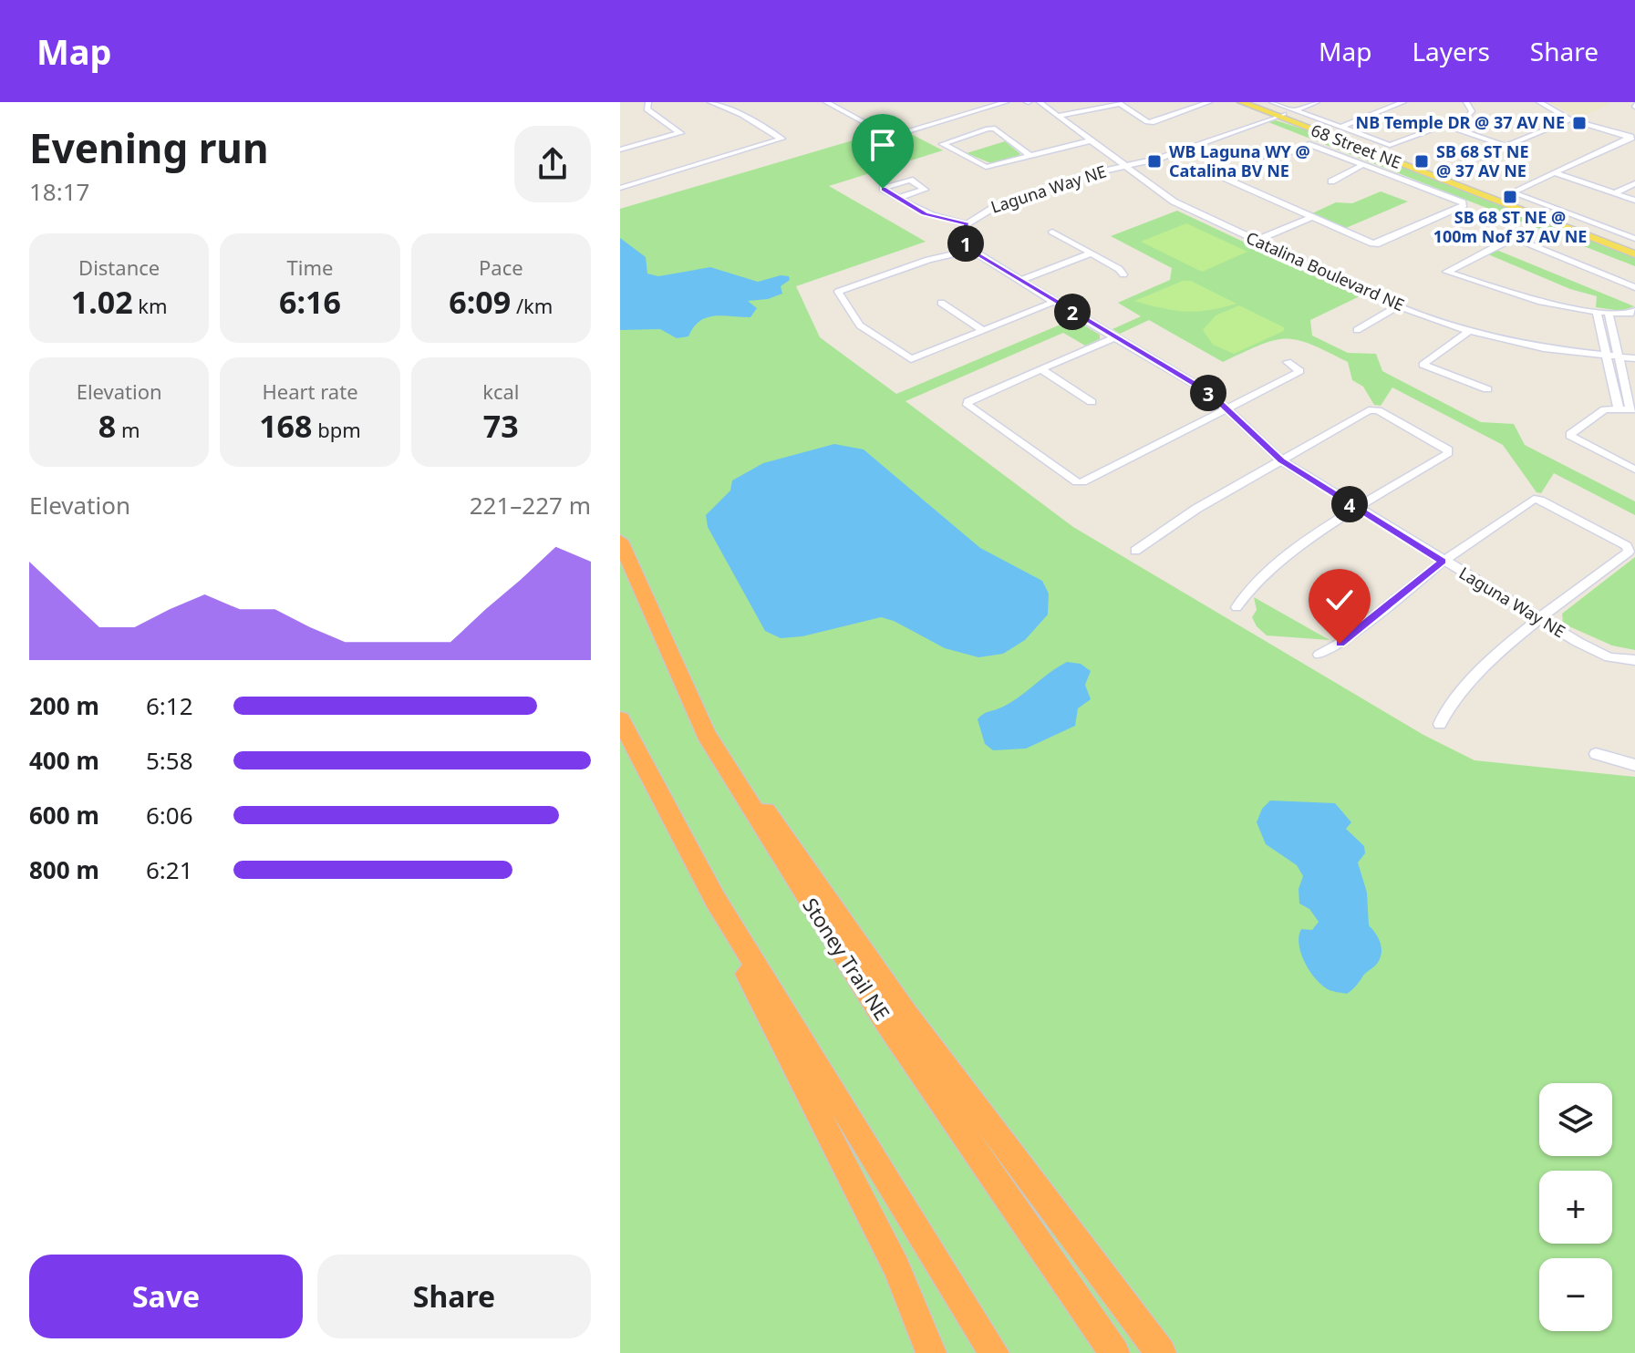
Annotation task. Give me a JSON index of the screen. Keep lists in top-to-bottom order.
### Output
{
  "streets": {
    "highway": ["Stoney Trail NE"],
    "main road": ["68 Street NE"],
    "street": ["Laguna Way NE", "Catalina Boulevard NE"]
  },
  "crossings": [
    ["68 Street NE", "Laguna Way NE"],
    ["Laguna Way NE", "Catalina Boulevard NE"]
  ],
  "places": {
    "transit": [
      "NB Temple DR @ 37 AV NE",
      "WB Laguna WY @ Catalina BV NE",
      "SB 68 ST NE @ 37 AV NE",
      "SB 68 ST NE @ 100m Nof 37 AV NE"
    ]
  },
  "page": {
    "header": "Map",
    "nav": ["Map", "Layers", "Share"],
    "heading": ["Evening run", "18:17"],
    "pins": [
      "1",
      "2",
      "3",
      "4"
    ],
    "stats": [
      ["Distance", "1.02 km"],
      ["Time", "6:16"],
      ["Pace", "6:09 /km"],
      ["Elevation", "8 m"],
      ["Heart rate", "168 bpm"],
      ["kcal", "73"]
    ],
    "chart": ["Elevation", "221–227 m"],
    "list": [
      {
        "name": "200 m",
        "note": "6:12"
      },
      {
        "name": "400 m",
        "note": "5:58"
      },
      {
        "name": "600 m",
        "note": "6:06"
      },
      {
        "name": "800 m",
        "note": "6:21"
      }
    ],
    "map_buttons": ["+", "−"],
    "buttons": ["Save", "Share"]
  }
}
